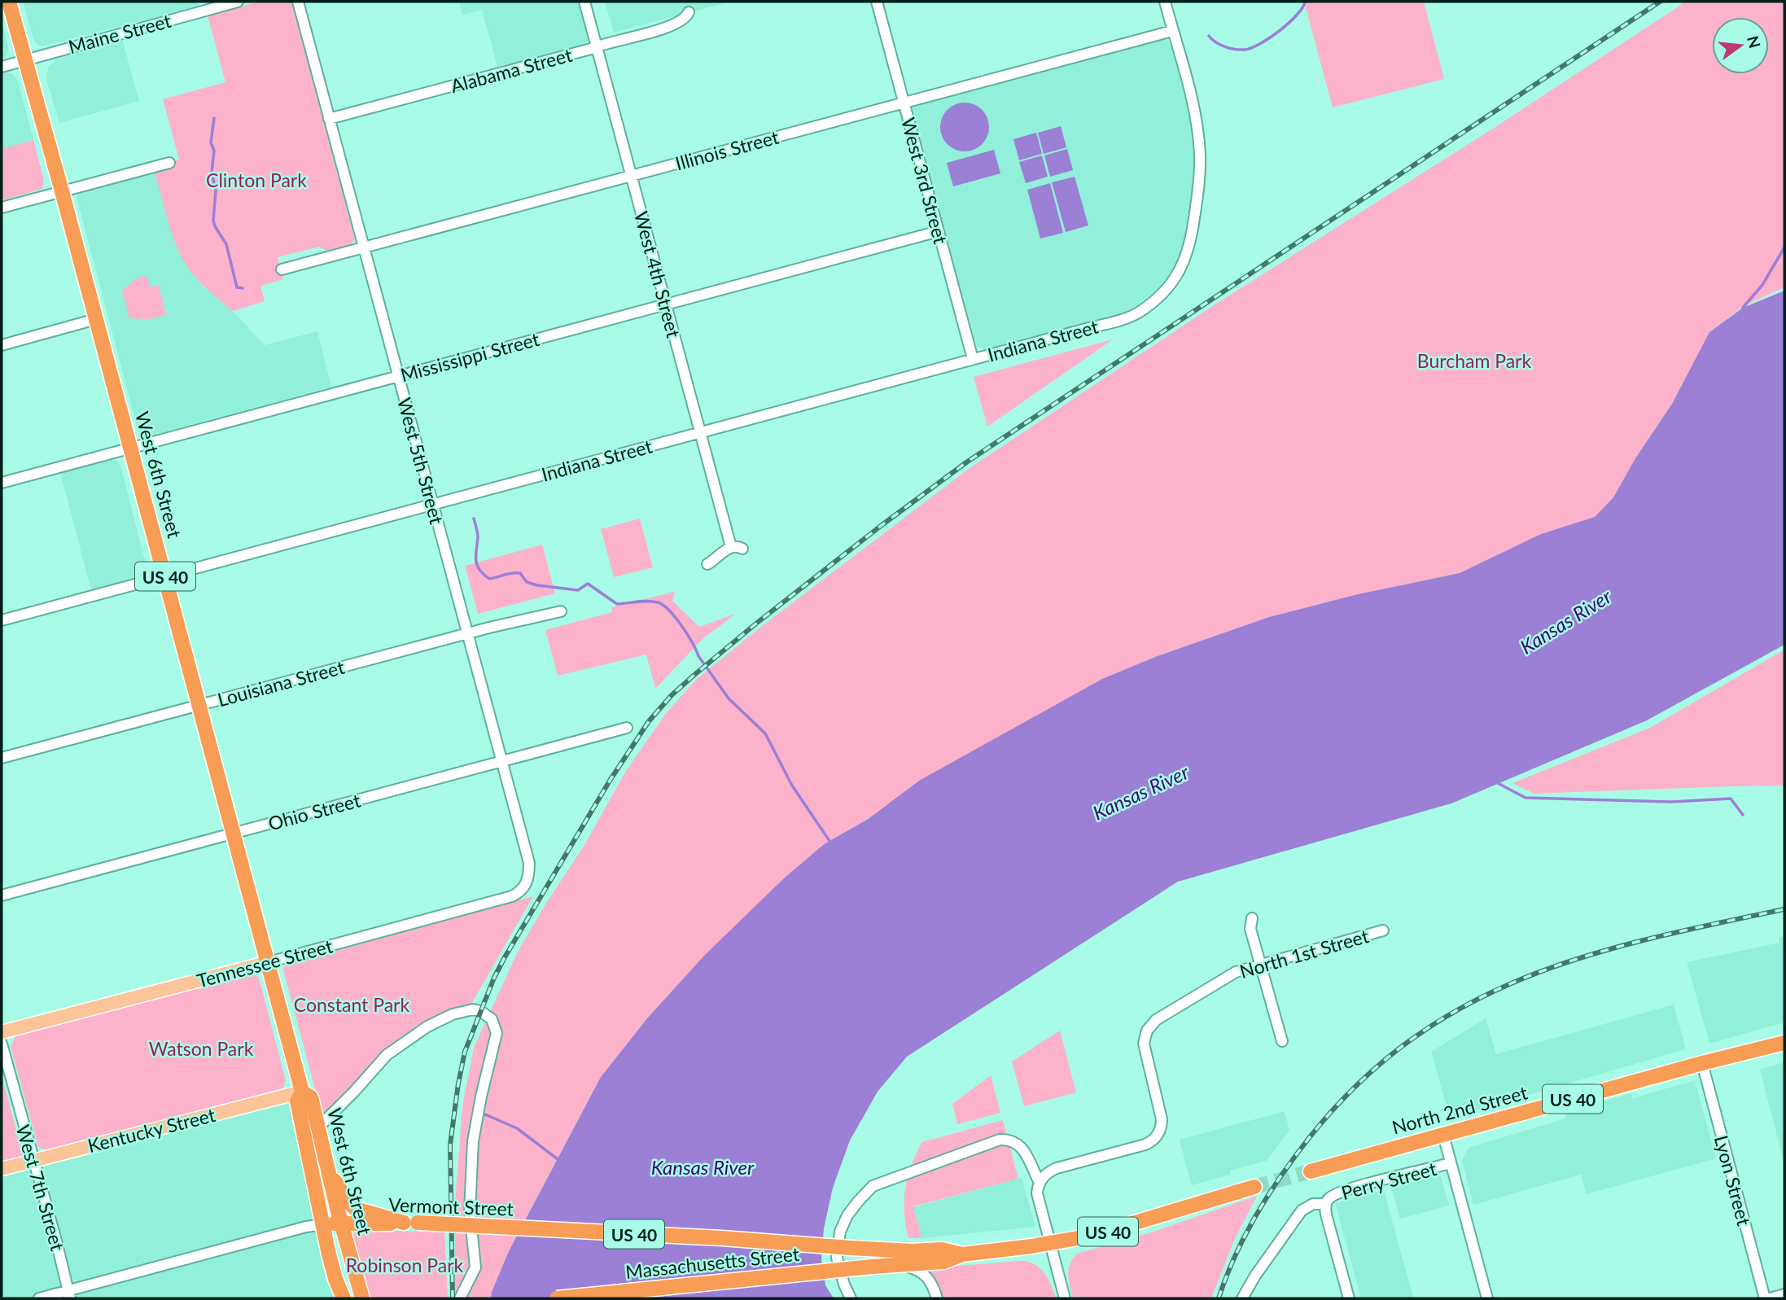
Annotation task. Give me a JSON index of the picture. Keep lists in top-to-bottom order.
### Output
{
  "streets": {
    "highway": [
      "West 6th Street",
      "US 40",
      "North 2nd Street",
      "Vermont Street",
      "Massachusetts Street"
    ],
    "main road": ["Tennessee Street", "Kentucky Street"],
    "street": [
      "Maine Street",
      "Alabama Street",
      "Illinois Street",
      "West 3rd Street",
      "West 4th Street",
      "Indiana Street",
      "Mississippi Street",
      "West 5th Street",
      "Louisiana Street",
      "Ohio Street",
      "North 1st Street",
      "Perry Street",
      "Lyon Street",
      "West 7th Street"
    ]
  },
  "crossings": [
    ["Maine Street", "West 6th Street"],
    ["Alabama Street", "West 4th Street"],
    ["Alabama Street", "West 5th Street"],
    ["Illinois Street", "West 3rd Street"],
    ["Illinois Street", "West 4th Street"],
    ["Illinois Street", "Indiana Street"],
    ["Illinois Street", "West 5th Street"],
    ["West 3rd Street", "Indiana Street"],
    ["West 3rd Street", "Mississippi Street"],
    ["West 4th Street", "Indiana Street"],
    ["West 4th Street", "Mississippi Street"],
    ["Indiana Street", "West 5th Street"],
    ["Indiana Street", "West 6th Street"],
    ["Mississippi Street", "West 5th Street"],
    ["Mississippi Street", "West 6th Street"],
    ["West 5th Street", "Louisiana Street"],
    ["West 5th Street", "Ohio Street"],
    ["West 5th Street", "Tennessee Street"],
    ["West 6th Street", "US 40"],
    ["West 6th Street", "Louisiana Street"],
    ["West 6th Street", "Ohio Street"],
    ["West 6th Street", "Tennessee Street"],
    ["West 6th Street", "Kentucky Street"],
    ["West 6th Street", "Vermont Street"],
    ["US 40", "Vermont Street"],
    ["US 40", "Massachusetts Street"],
    ["North 2nd Street", "Lyon Street"],
    ["Kentucky Street", "West 7th Street"],
    ["West 7th Street", "Vermont Street"]
  ],
  "water": ["Kansas River"],
  "parks": [
    "Clinton Park",
    "Burcham Park",
    "Constant Park",
    "Watson Park",
    "Robinson Park"
  ],
  "north": "right"
}
